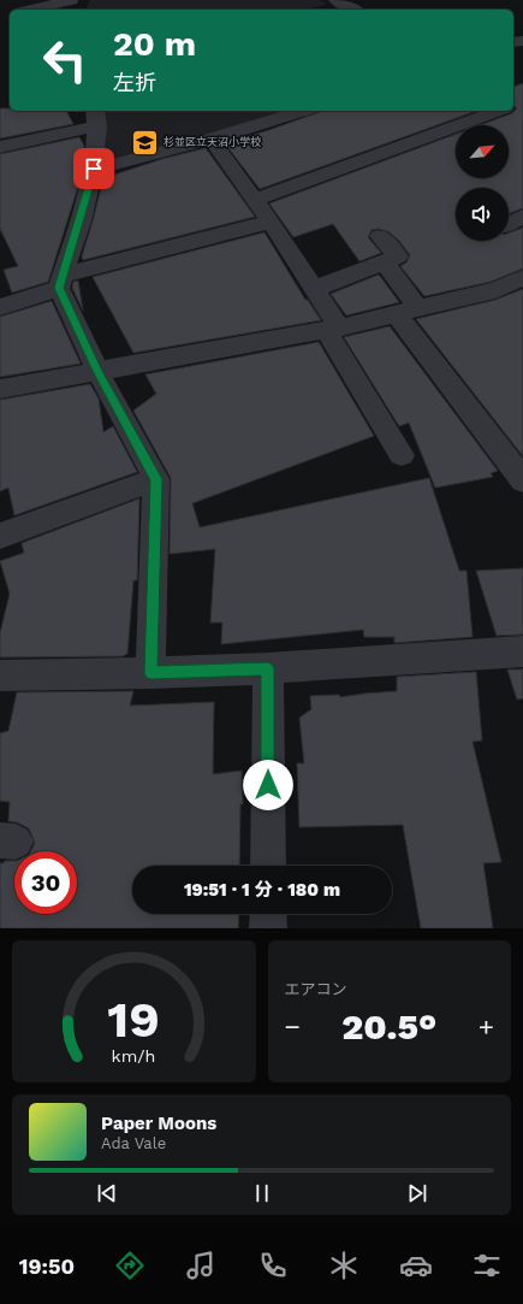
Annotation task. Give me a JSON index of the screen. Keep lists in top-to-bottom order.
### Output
{
  "places": {
    "school or university": ["杉並区立天沼小学校"]
  },
  "north": "top right",
  "page": {
    "turn": ["20 m", "左折"],
    "limit": "30",
    "trip": "19:51 · 1 分 · 180 m",
    "tile": "エアコン",
    "heat": ["−", "20.5°", "+"],
    "song": ["Paper Moons", "Ada Vale"],
    "tabs": "19:50",
    "gauge": ["19", "km/h"]
  }
}
